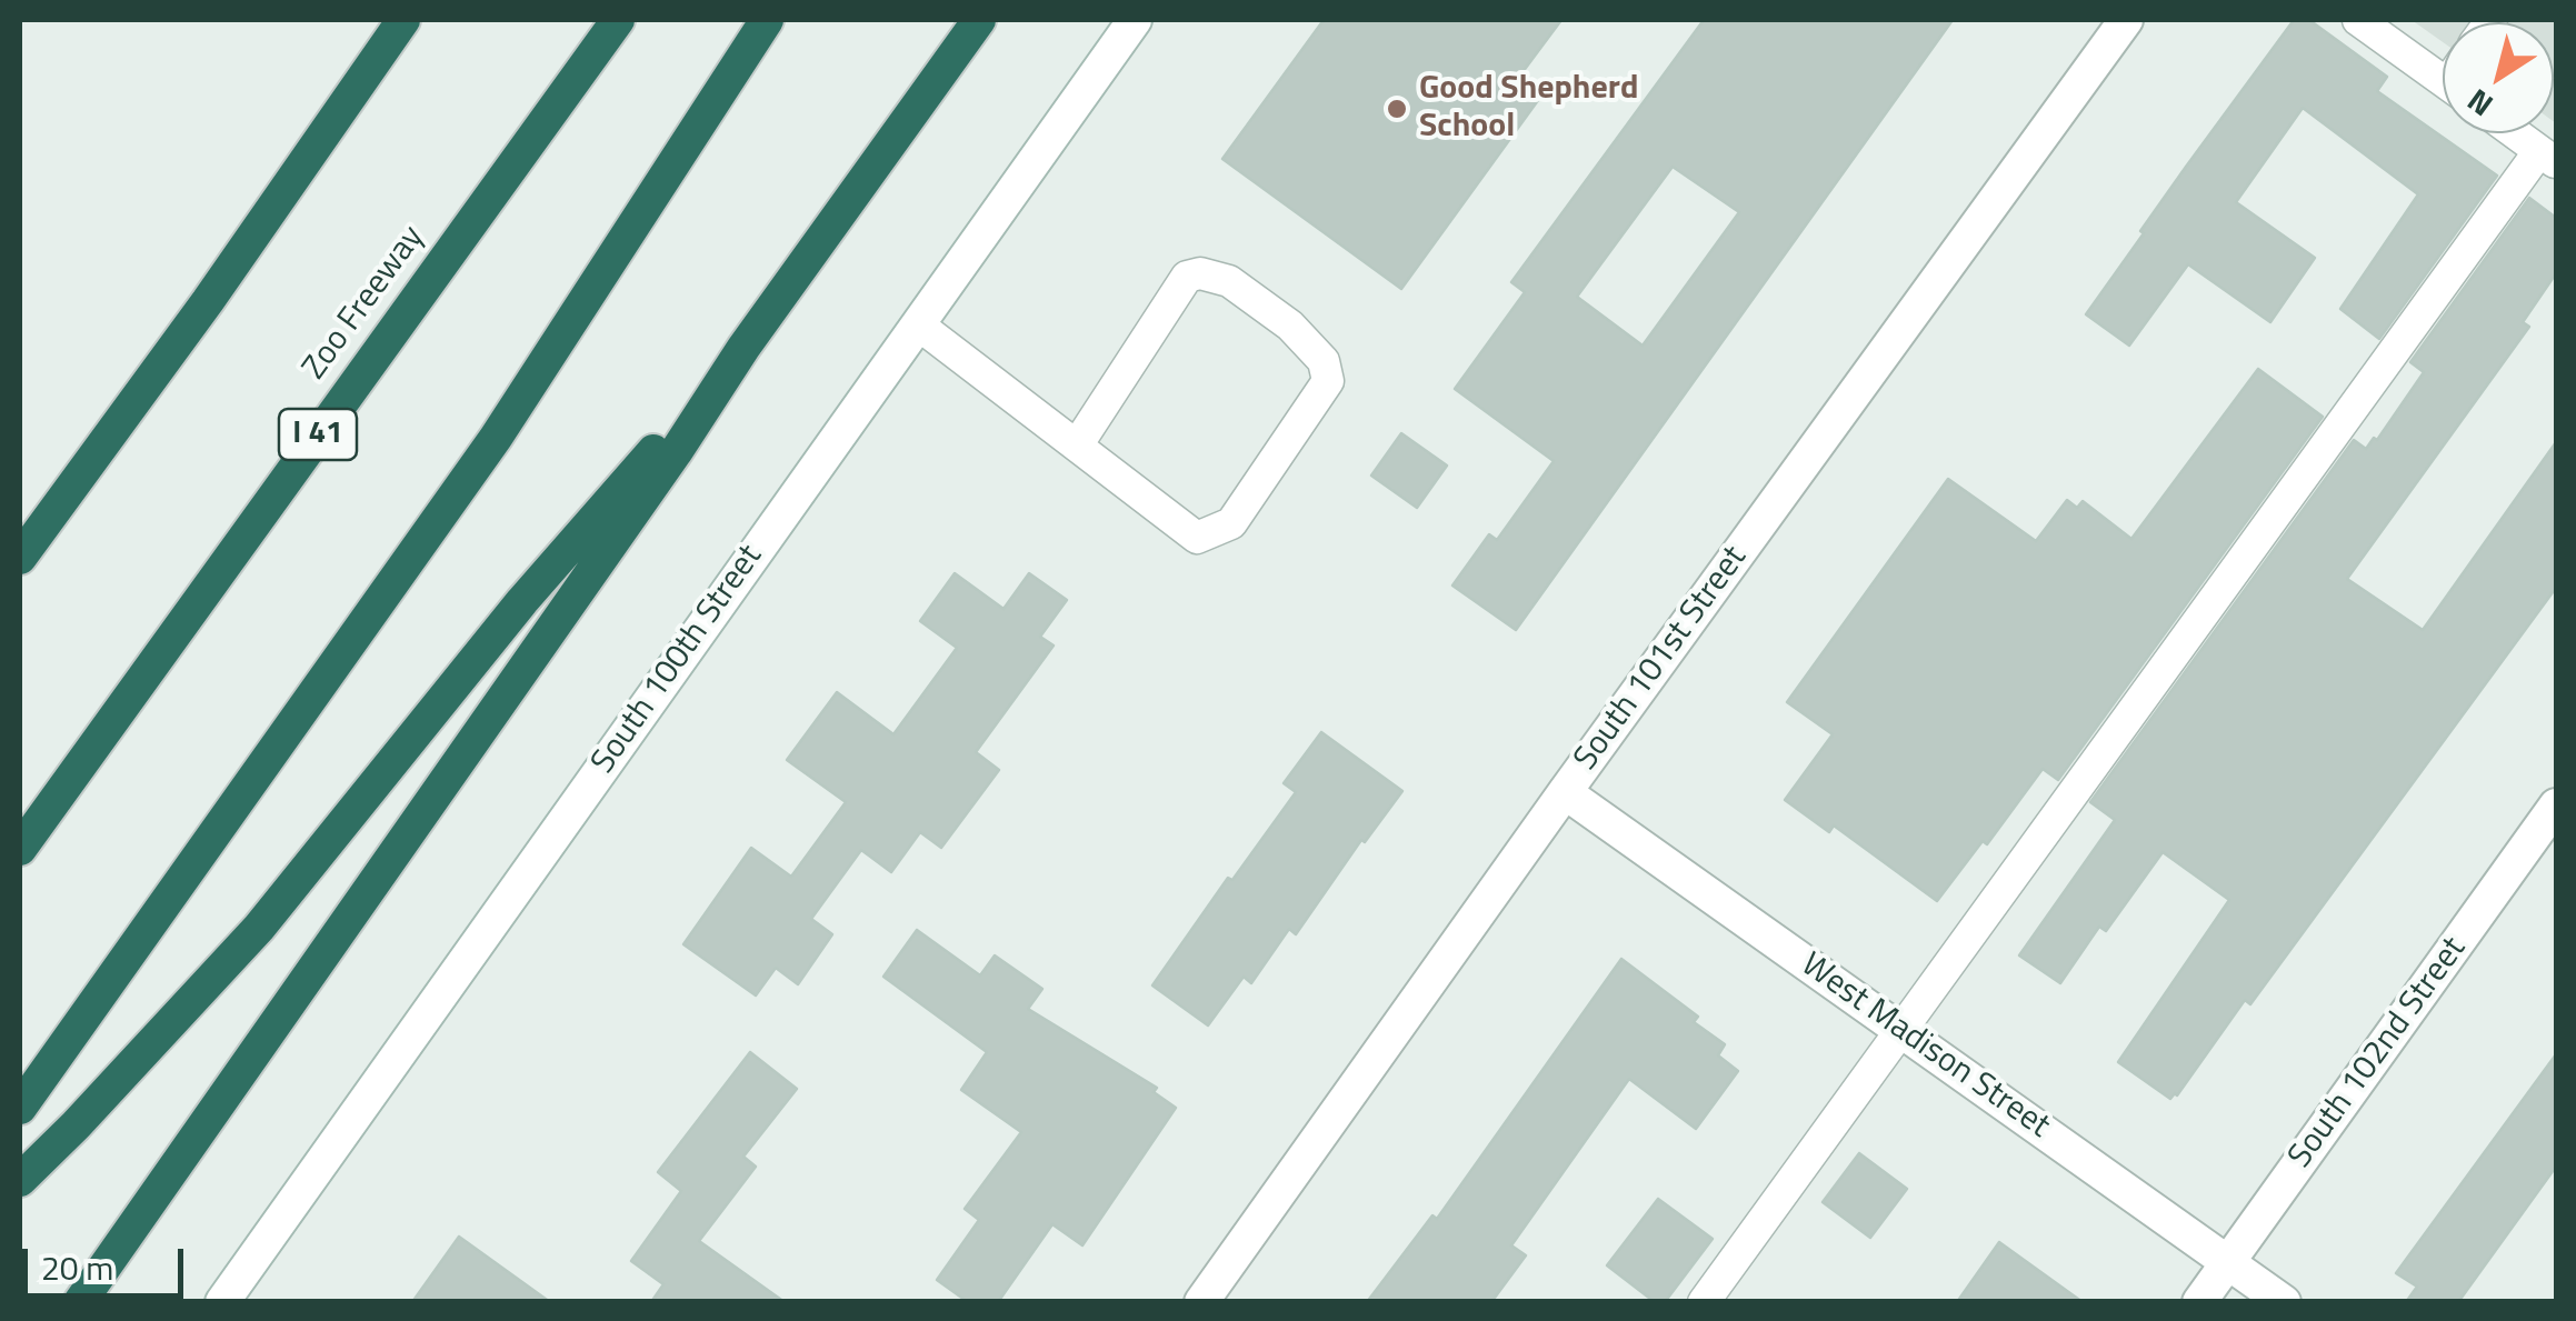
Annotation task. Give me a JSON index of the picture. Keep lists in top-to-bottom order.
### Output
{
  "streets": {
    "highway": ["Zoo Freeway", "I 41"],
    "street": [
      "South 101st Street",
      "South 100th Street",
      "West Madison Street",
      "South 102nd Street"
    ]
  },
  "crossings": [
    ["South 101st Street", "West Madison Street"],
    ["West Madison Street", "South 102nd Street"]
  ],
  "places": ["Good Shepherd School"],
  "scale_bar": "20 m",
  "north": "bottom left"
}
